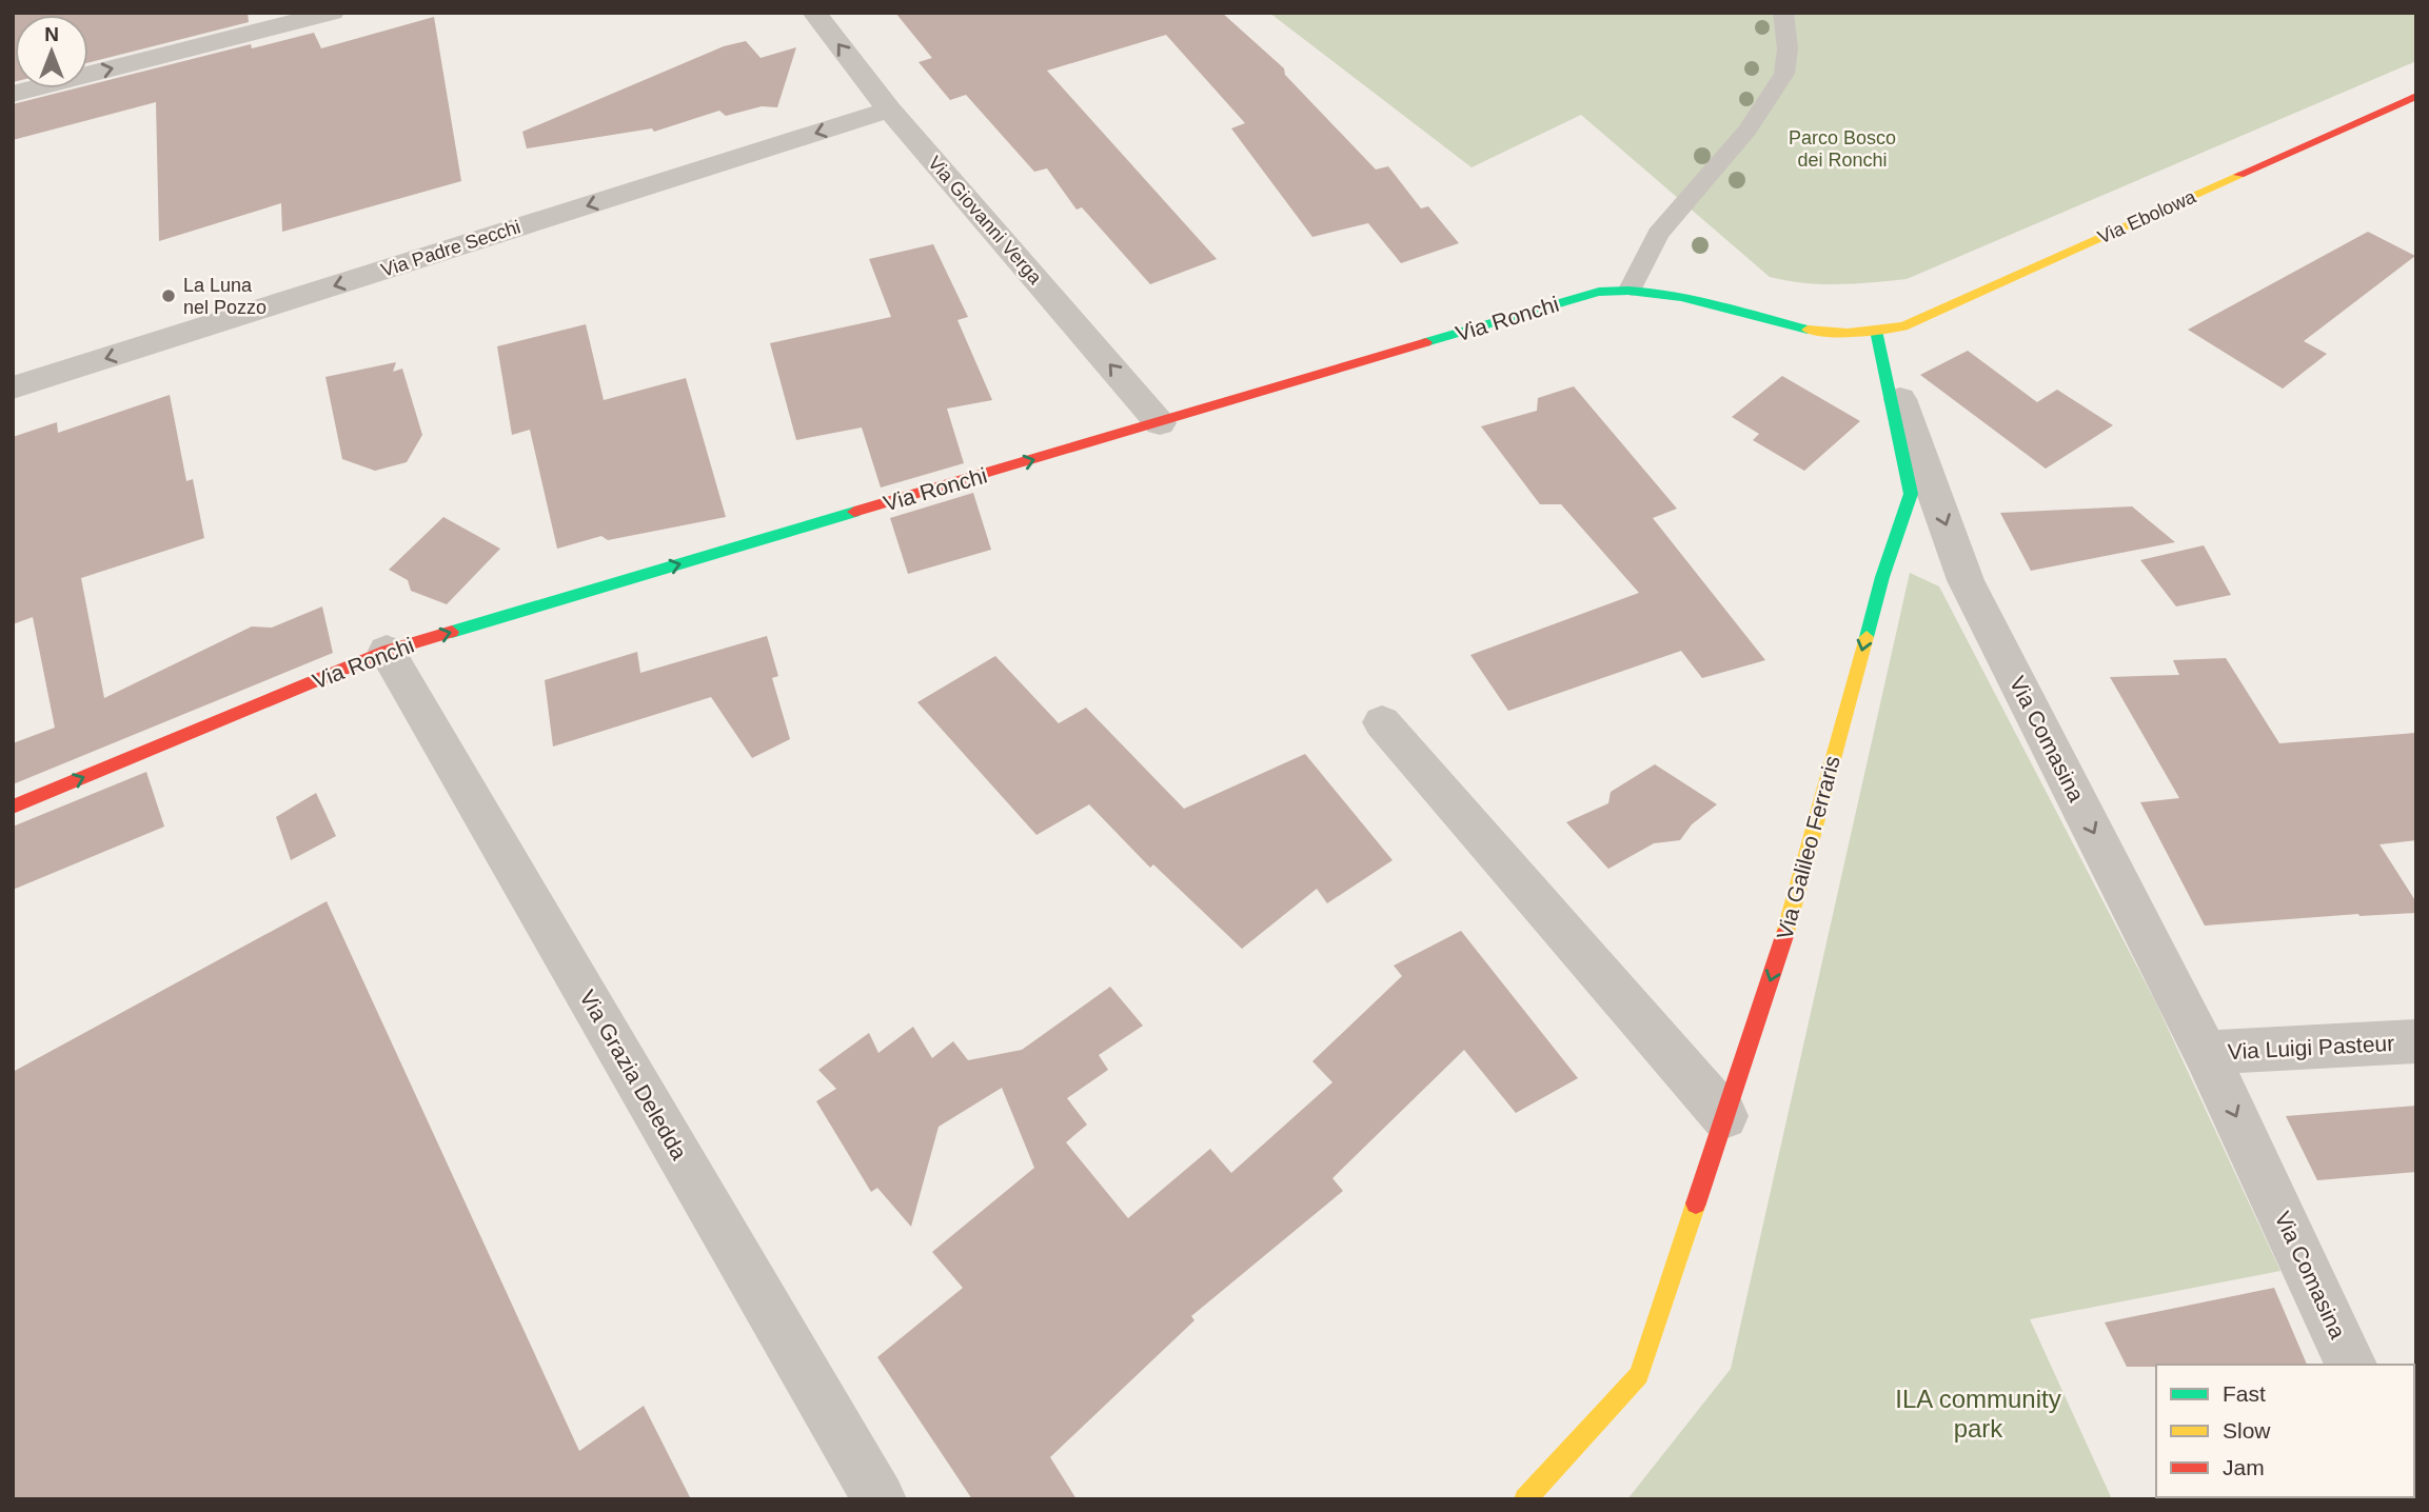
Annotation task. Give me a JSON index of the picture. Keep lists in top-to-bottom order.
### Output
{
  "streets": {
    "street": [
      "Via Ebolowa",
      "Via Giovanni Verga",
      "Via Padre Secchi",
      "Via Ronchi",
      "Via Comasina",
      "Via Galileo Ferraris",
      "Via Luigi Pasteur",
      "Via Grazia Deledda"
    ]
  },
  "crossings": [
    ["Via Ebolowa", "Via Ronchi"],
    ["Via Ebolowa", "Via Comasina"],
    ["Via Ebolowa", "Via Galileo Ferraris"],
    ["Via Giovanni Verga", "Via Padre Secchi"],
    ["Via Giovanni Verga", "Via Ronchi"],
    ["Via Ronchi", "Via Comasina"],
    ["Via Ronchi", "Via Galileo Ferraris"],
    ["Via Ronchi", "Via Grazia Deledda"],
    ["Via Comasina", "Via Galileo Ferraris"],
    ["Via Comasina", "Via Luigi Pasteur"]
  ],
  "one_way": [
    "Via Giovanni Verga",
    "Via Ronchi",
    "Via Comasina",
    "Via Galileo Ferraris"
  ],
  "parks": ["Parco Bosco dei Ronchi", "ILA community park"],
  "places": ["La Luna nel Pozzo"],
  "legend": ["Fast", "Slow", "Jam"],
  "north": "top"
}
